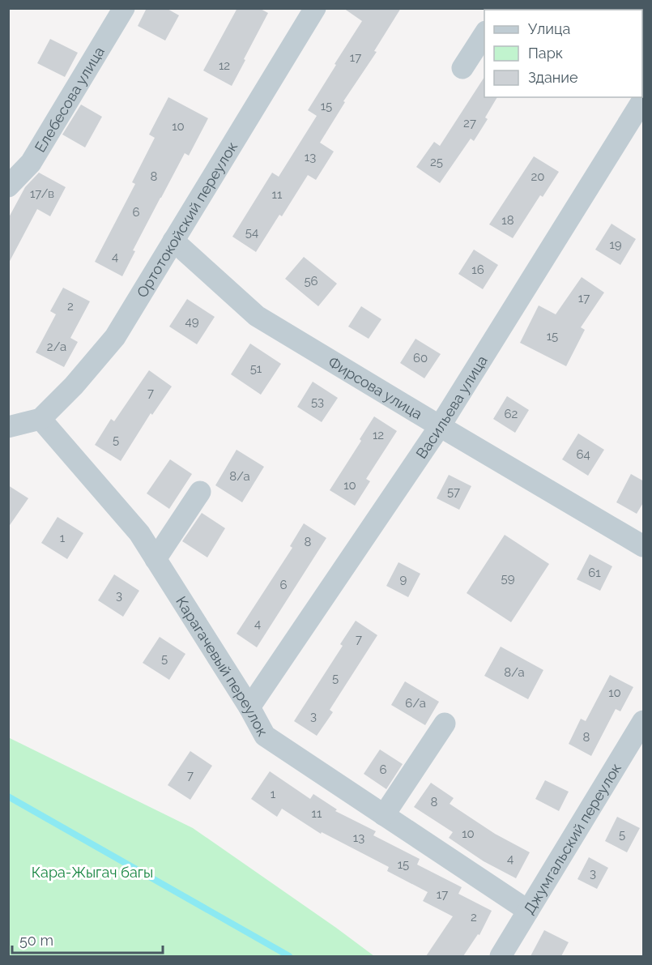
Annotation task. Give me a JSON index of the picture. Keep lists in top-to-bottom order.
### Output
{
  "streets": {
    "street": [
      "Елебесова улица",
      "Ортотокойский переулок",
      "Фирсова улица",
      "Васильева улица",
      "Карагачевый переулок",
      "Джумгальский переулок"
    ]
  },
  "crossings": [
    ["Ортотокойский переулок", "Фирсова улица"],
    ["Ортотокойский переулок", "Карагачевый переулок"],
    ["Фирсова улица", "Васильева улица"],
    ["Васильева улица", "Карагачевый переулок"],
    ["Карагачевый переулок", "Джумгальский переулок"]
  ],
  "parks": ["Кара-Жыгач багы"],
  "house_numbers": [
    "17",
    "12",
    "15",
    "27",
    "10",
    "13",
    "25",
    "8",
    "20",
    "17/в",
    "11",
    "6",
    "18",
    "54",
    "19",
    "4",
    "16",
    "56",
    "17",
    "2",
    "49",
    "15",
    "2/а",
    "60",
    "51",
    "7",
    "53",
    "62",
    "12",
    "5",
    "64",
    "8/а",
    "10",
    "57",
    "1",
    "8",
    "61",
    "59",
    "9",
    "6",
    "3",
    "4",
    "7",
    "5",
    "8/а",
    "5",
    "10",
    "6/а",
    "3",
    "8",
    "6",
    "7",
    "1",
    "8",
    "11",
    "10",
    "5",
    "13",
    "4",
    "15",
    "3",
    "17",
    "2"
  ],
  "legend": ["Улица", "Парк", "Здание"],
  "scale_bar": "50 m"
}
